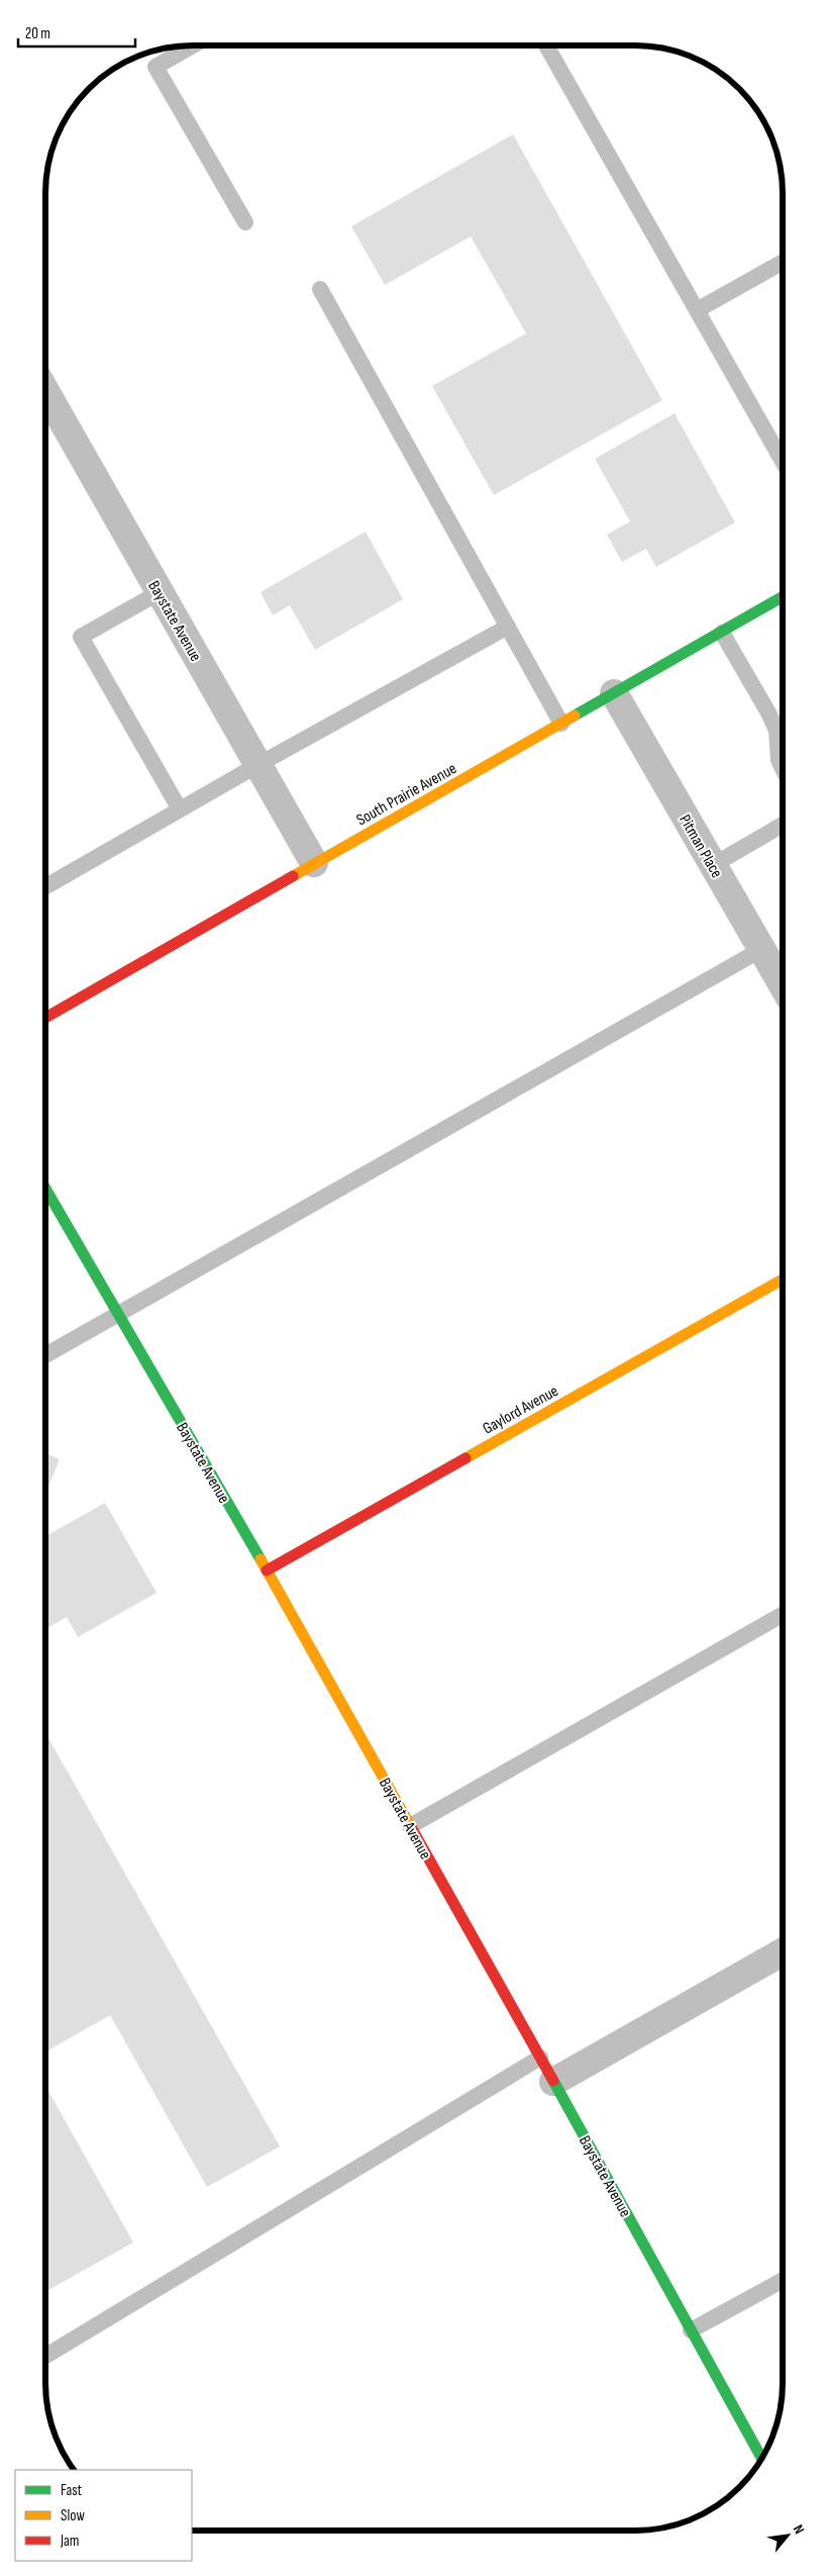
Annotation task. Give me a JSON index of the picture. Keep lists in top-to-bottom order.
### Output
{
  "streets": {
    "street": [
      "Baystate Avenue",
      "South Prairie Avenue",
      "Pitman Place",
      "Gaylord Avenue"
    ]
  },
  "crossings": [
    ["Baystate Avenue", "South Prairie Avenue"],
    ["Baystate Avenue", "Gaylord Avenue"],
    ["South Prairie Avenue", "Pitman Place"]
  ],
  "legend": ["Fast", "Slow", "Jam"],
  "scale_bar": "20 m",
  "north": "top right"
}
